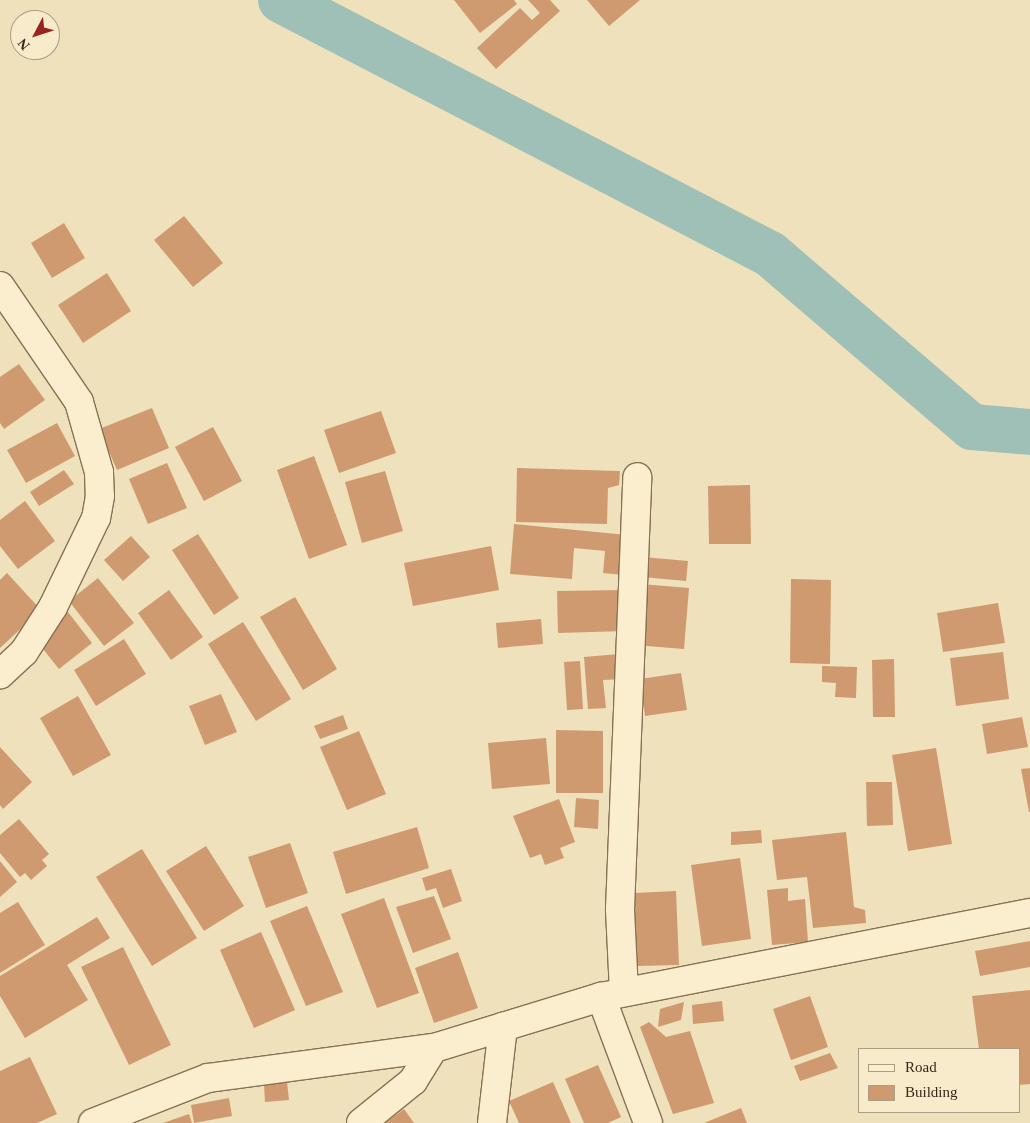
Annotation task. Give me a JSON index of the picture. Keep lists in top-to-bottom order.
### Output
{
  "legend": ["Road", "Building"],
  "north": "bottom left"
}
